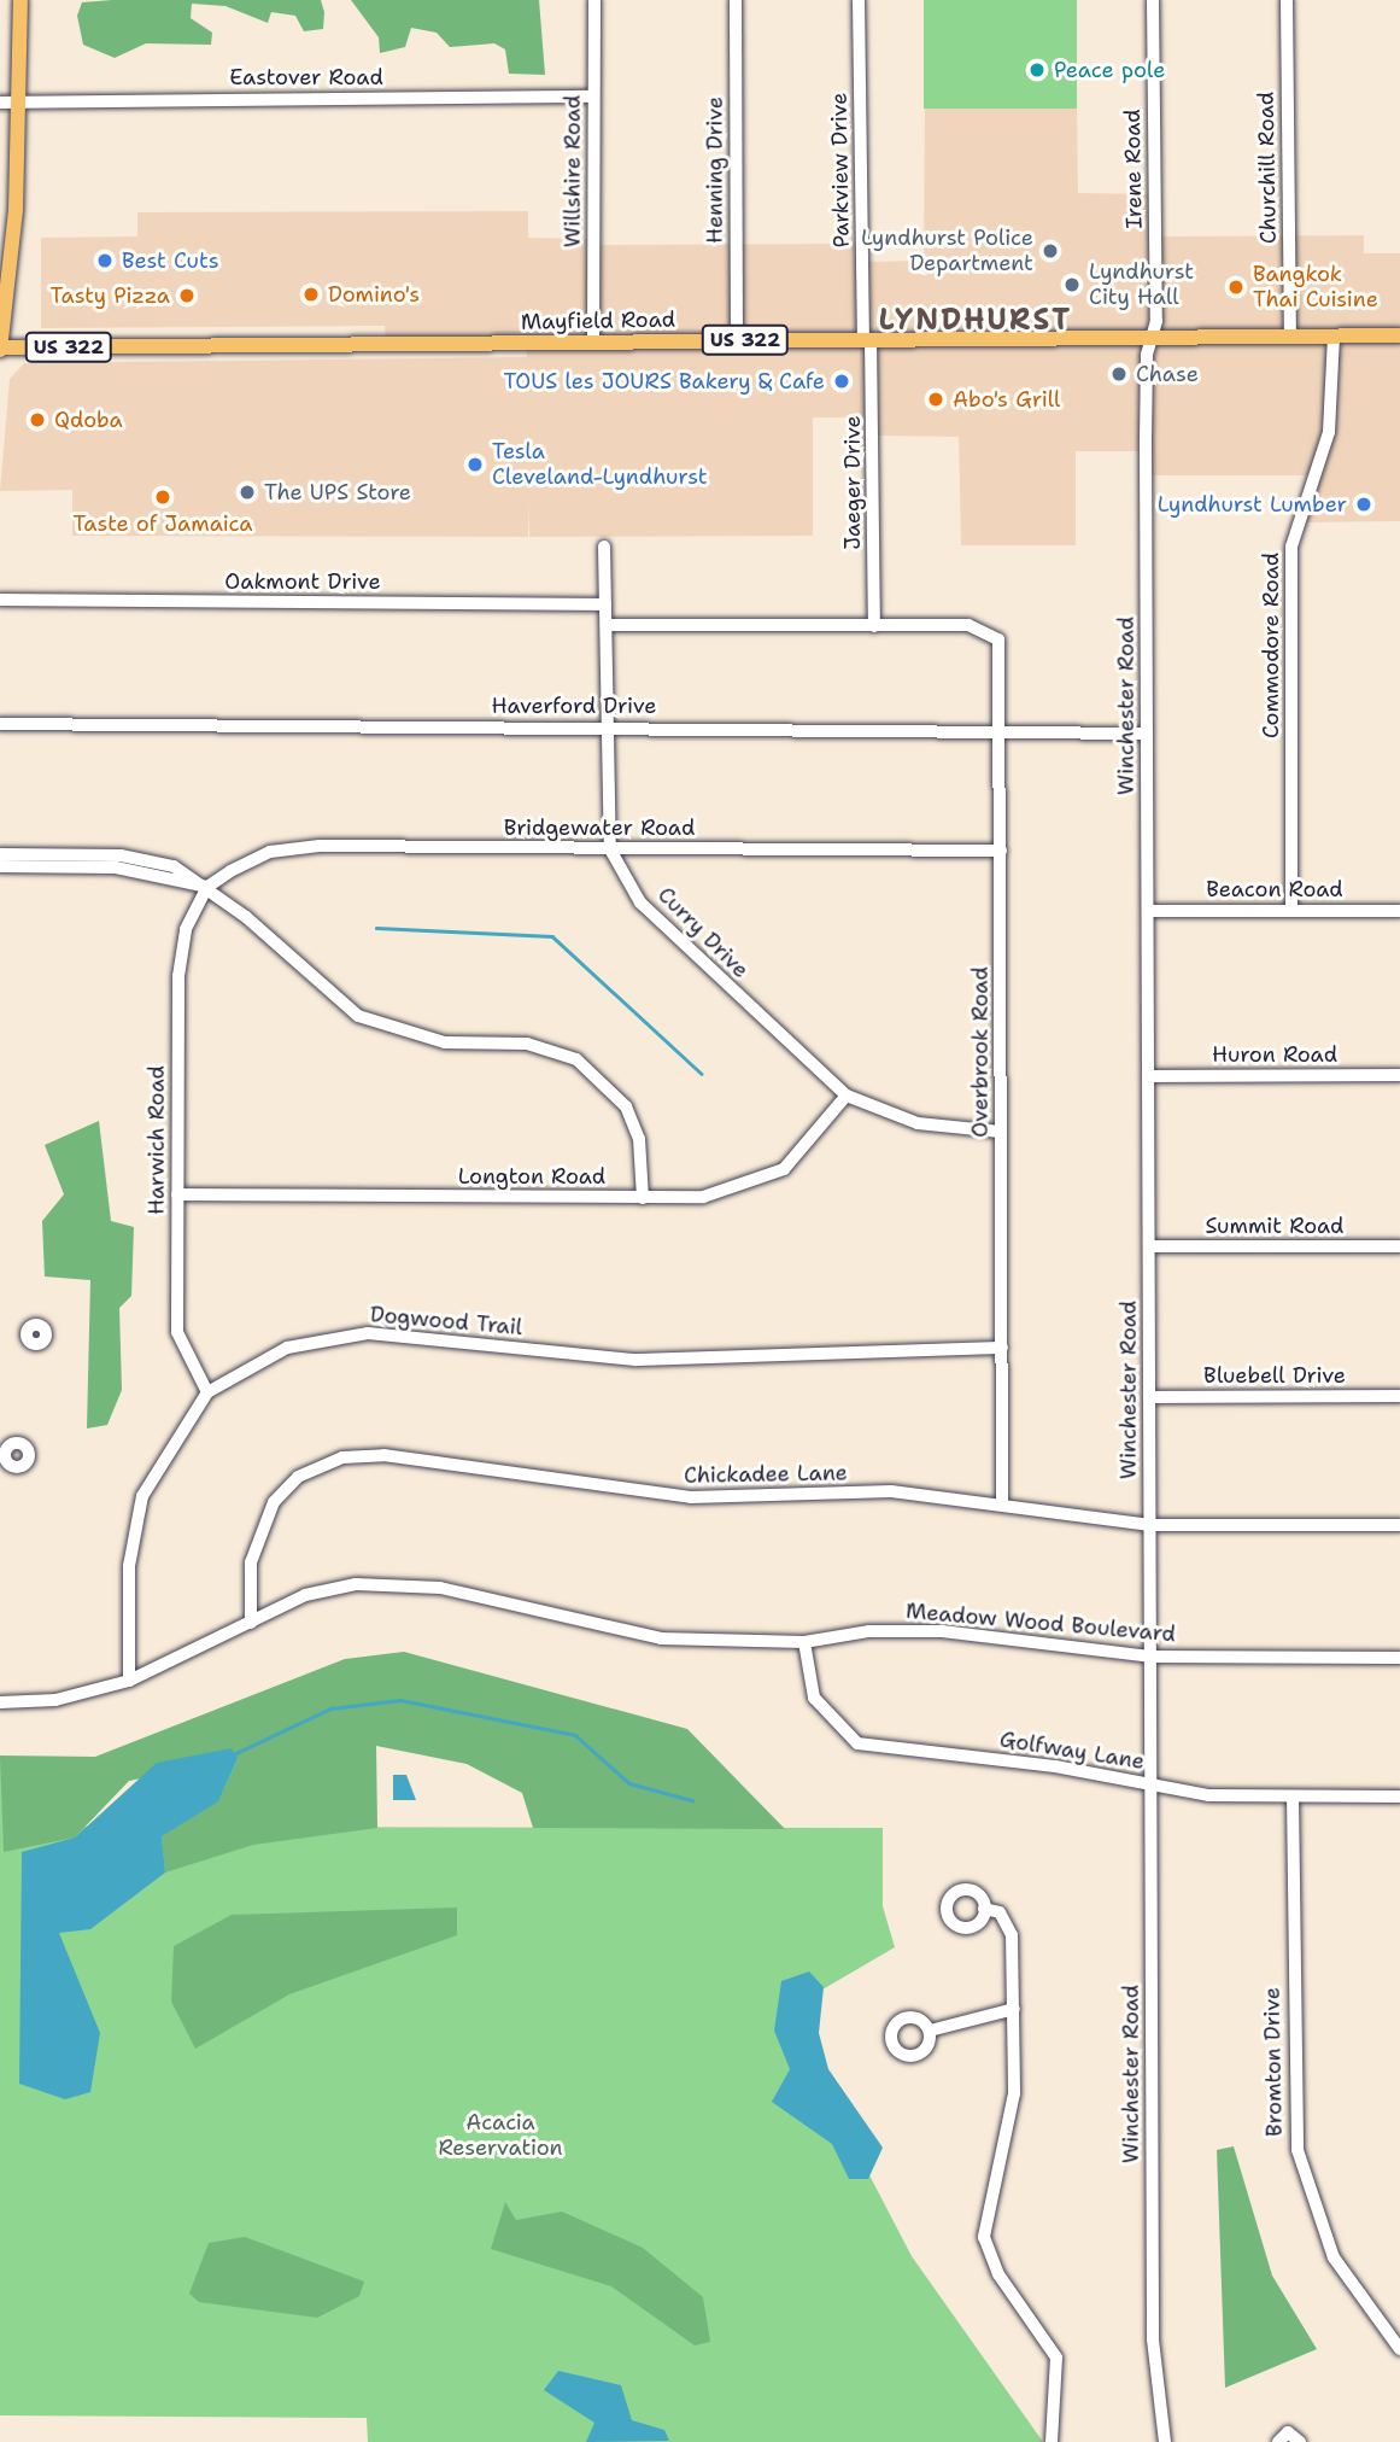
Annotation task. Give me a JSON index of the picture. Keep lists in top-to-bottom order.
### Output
{
  "streets": {
    "main road": ["Mayfield Road", "US 322"],
    "street": [
      "Eastover Road",
      "Churchill Road",
      "Irene Road",
      "Henning Drive",
      "Parkview Drive",
      "Willshire Road",
      "Jaeger Drive",
      "Oakmont Drive",
      "Commodore Road",
      "Haverford Drive",
      "Winchester Road",
      "Bridgewater Road",
      "Beacon Road",
      "Curry Drive",
      "Overbrook Road",
      "Huron Road",
      "Harwich Road",
      "Longton Road",
      "Summit Road",
      "Dogwood Trail",
      "Bluebell Drive",
      "Chickadee Lane",
      "Meadow Wood Boulevard",
      "Golfway Lane",
      "Bromton Drive"
    ]
  },
  "crossings": [
    ["Eastover Road", "Willshire Road"],
    ["Churchill Road", "Mayfield Road"],
    ["Irene Road", "Mayfield Road"],
    ["Irene Road", "Winchester Road"],
    ["Henning Drive", "Mayfield Road"],
    ["Parkview Drive", "Mayfield Road"],
    ["Parkview Drive", "Jaeger Drive"],
    ["Willshire Road", "Mayfield Road"],
    ["Mayfield Road", "Jaeger Drive"],
    ["Mayfield Road", "Commodore Road"],
    ["Mayfield Road", "Winchester Road"],
    ["Jaeger Drive", "Overbrook Road"],
    ["Oakmont Drive", "Curry Drive"],
    ["Commodore Road", "Beacon Road"],
    ["Haverford Drive", "Winchester Road"],
    ["Haverford Drive", "Curry Drive"],
    ["Haverford Drive", "Overbrook Road"],
    ["Winchester Road", "Beacon Road"],
    ["Winchester Road", "Huron Road"],
    ["Winchester Road", "Summit Road"],
    ["Winchester Road", "Bluebell Drive"],
    ["Winchester Road", "Chickadee Lane"],
    ["Winchester Road", "Meadow Wood Boulevard"],
    ["Winchester Road", "Golfway Lane"],
    ["Bridgewater Road", "Curry Drive"],
    ["Bridgewater Road", "Overbrook Road"],
    ["Bridgewater Road", "Harwich Road"],
    ["Curry Drive", "Overbrook Road"],
    ["Curry Drive", "Longton Road"],
    ["Overbrook Road", "Dogwood Trail"],
    ["Overbrook Road", "Chickadee Lane"],
    ["Harwich Road", "Longton Road"],
    ["Harwich Road", "Dogwood Trail"],
    ["Dogwood Trail", "Meadow Wood Boulevard"],
    ["Chickadee Lane", "Meadow Wood Boulevard"],
    ["Meadow Wood Boulevard", "Golfway Lane"],
    ["Golfway Lane", "Bromton Drive"]
  ],
  "districts": ["LYNDHURST"],
  "parks": ["Acacia Reservation"],
  "places": [
    "Peace pole",
    "Lyndhurst Police Department",
    "Best Cuts",
    "Lyndhurst City Hall",
    "Bangkok Thai Cuisine",
    "Domino's",
    "Tasty Pizza",
    "Chase",
    "TOUS les JOURS Bakery & Cafe",
    "Abo's Grill",
    "Qdoba",
    "Tesla Cleveland-Lyndhurst",
    "The UPS Store",
    "Taste of Jamaica",
    "Lyndhurst Lumber"
  ]
}
